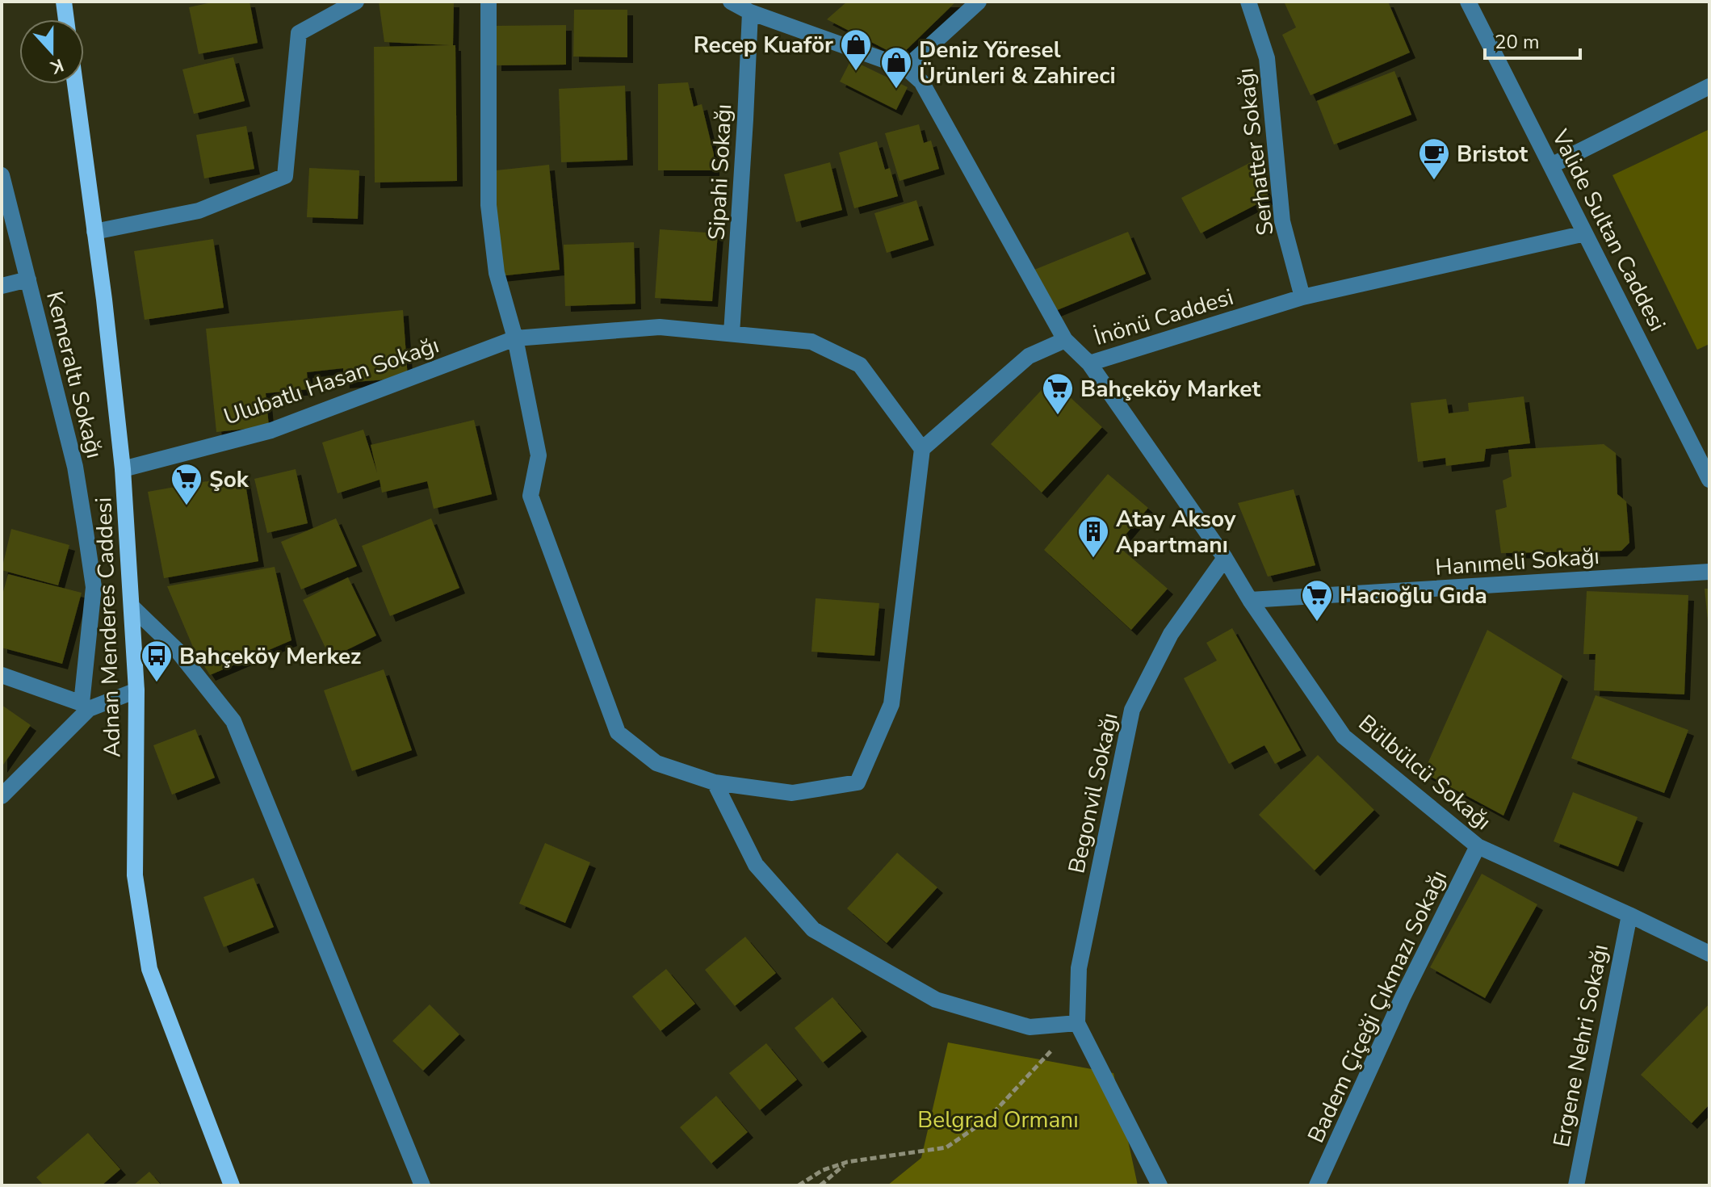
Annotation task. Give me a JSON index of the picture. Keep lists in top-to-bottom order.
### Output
{
  "streets": {
    "main road": ["Adnan Menderes Caddesi"],
    "street": [
      "Serhatter Sokağı",
      "Sipahi Sokağı",
      "Valide Sultan Caddesi",
      "İnönü Caddesi",
      "Kemeraltı Sokağı",
      "Ulubatlı Hasan Sokağı",
      "Hanımeli Sokağı",
      "Bülbülcü Sokağı",
      "Begonvil Sokağı",
      "Badem Çiçeği Çıkmazı Sokağı",
      "Ergene Nehri Sokağı"
    ]
  },
  "crossings": [
    ["Serhatter Sokağı", "İnönü Caddesi"],
    ["Sipahi Sokağı", "İnönü Caddesi"],
    ["Sipahi Sokağı", "Ulubatlı Hasan Sokağı"],
    ["Valide Sultan Caddesi", "İnönü Caddesi"],
    ["İnönü Caddesi", "Bülbülcü Sokağı"],
    ["Ulubatlı Hasan Sokağı", "Adnan Menderes Caddesi"],
    ["Hanımeli Sokağı", "Bülbülcü Sokağı"],
    ["Bülbülcü Sokağı", "Begonvil Sokağı"],
    ["Bülbülcü Sokağı", "Badem Çiçeği Çıkmazı Sokağı"],
    ["Bülbülcü Sokağı", "Ergene Nehri Sokağı"]
  ],
  "parks": ["Belgrad Ormanı"],
  "places": {
    "shop": ["Recep Kuaför", "Deniz Yöresel Ürünleri & Zahireci"],
    "cafe": ["Bristot"],
    "supermarket": ["Bahçeköy Market", "Şok", "Hacıoğlu Gıda"],
    "building": ["Atay Aksoy Apartmanı"],
    "bus stop": ["Bahçeköy Merkez"]
  },
  "scale_bar": "20 m",
  "north": "bottom"
}
